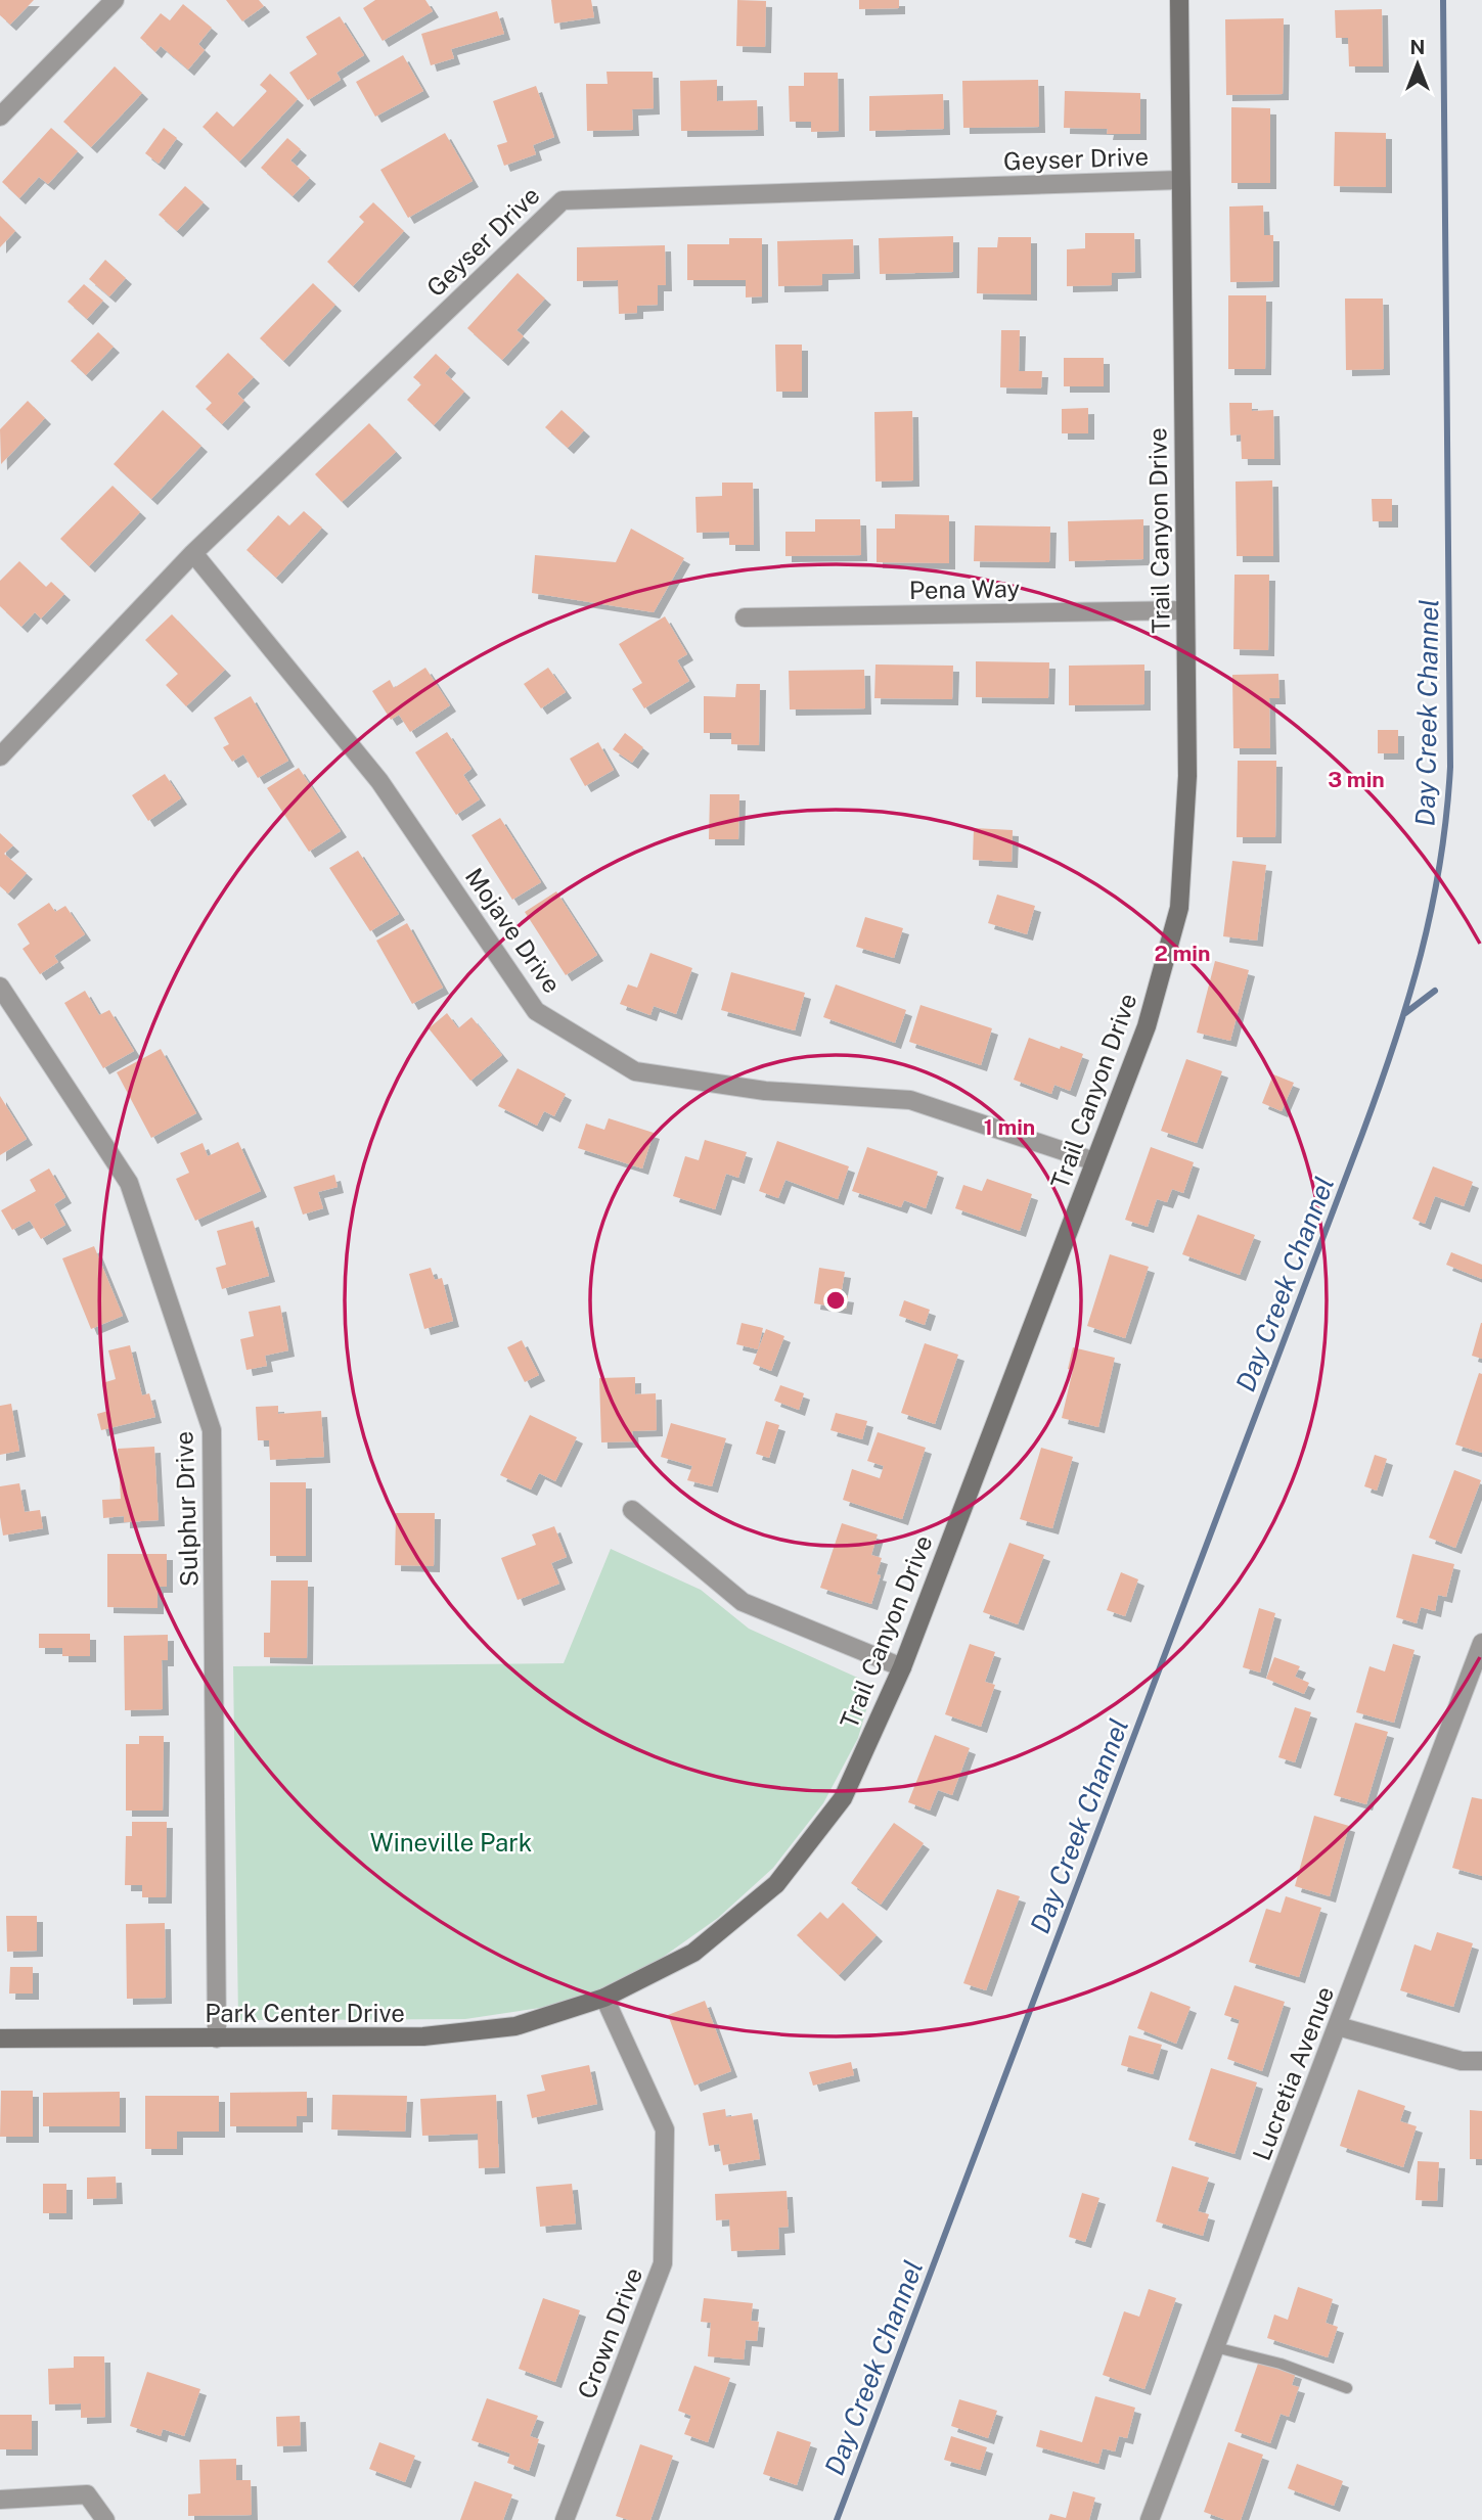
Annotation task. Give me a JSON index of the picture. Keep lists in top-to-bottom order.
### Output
{
  "streets": {
    "street": [
      "Geyser Drive",
      "Trail Canyon Drive",
      "Pena Way",
      "Mojave Drive",
      "Sulphur Drive",
      "Park Center Drive",
      "Lucretia Avenue",
      "Crown Drive"
    ]
  },
  "crossings": [
    ["Geyser Drive", "Trail Canyon Drive"],
    ["Geyser Drive", "Mojave Drive"],
    ["Trail Canyon Drive", "Pena Way"],
    ["Trail Canyon Drive", "Mojave Drive"],
    ["Trail Canyon Drive", "Park Center Drive"],
    ["Trail Canyon Drive", "Crown Drive"],
    ["Sulphur Drive", "Park Center Drive"],
    ["Park Center Drive", "Crown Drive"]
  ],
  "water": ["Day Creek Channel"],
  "parks": ["Wineville Park"],
  "north": "top",
  "rings": ["3 min", "2 min", "1 min"]
}
